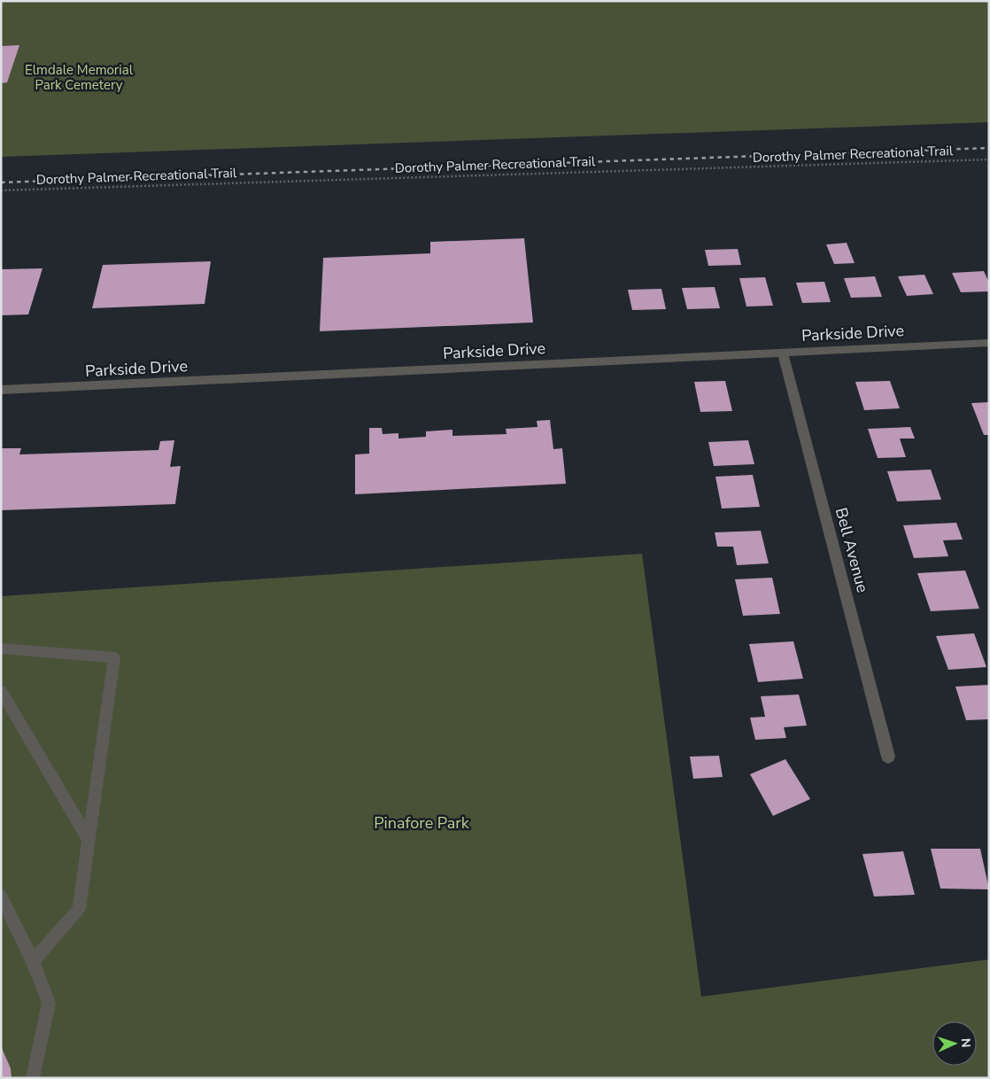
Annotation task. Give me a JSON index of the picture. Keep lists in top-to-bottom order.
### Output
{
  "streets": {
    "street": ["Parkside Drive", "Bell Avenue"],
    "path": ["Dorothy Palmer Recreational Trail"]
  },
  "crossings": [
    ["Parkside Drive", "Bell Avenue"]
  ],
  "parks": ["Elmdale Memorial Park Cemetery", "Pinafore Park"],
  "north": "right"
}
